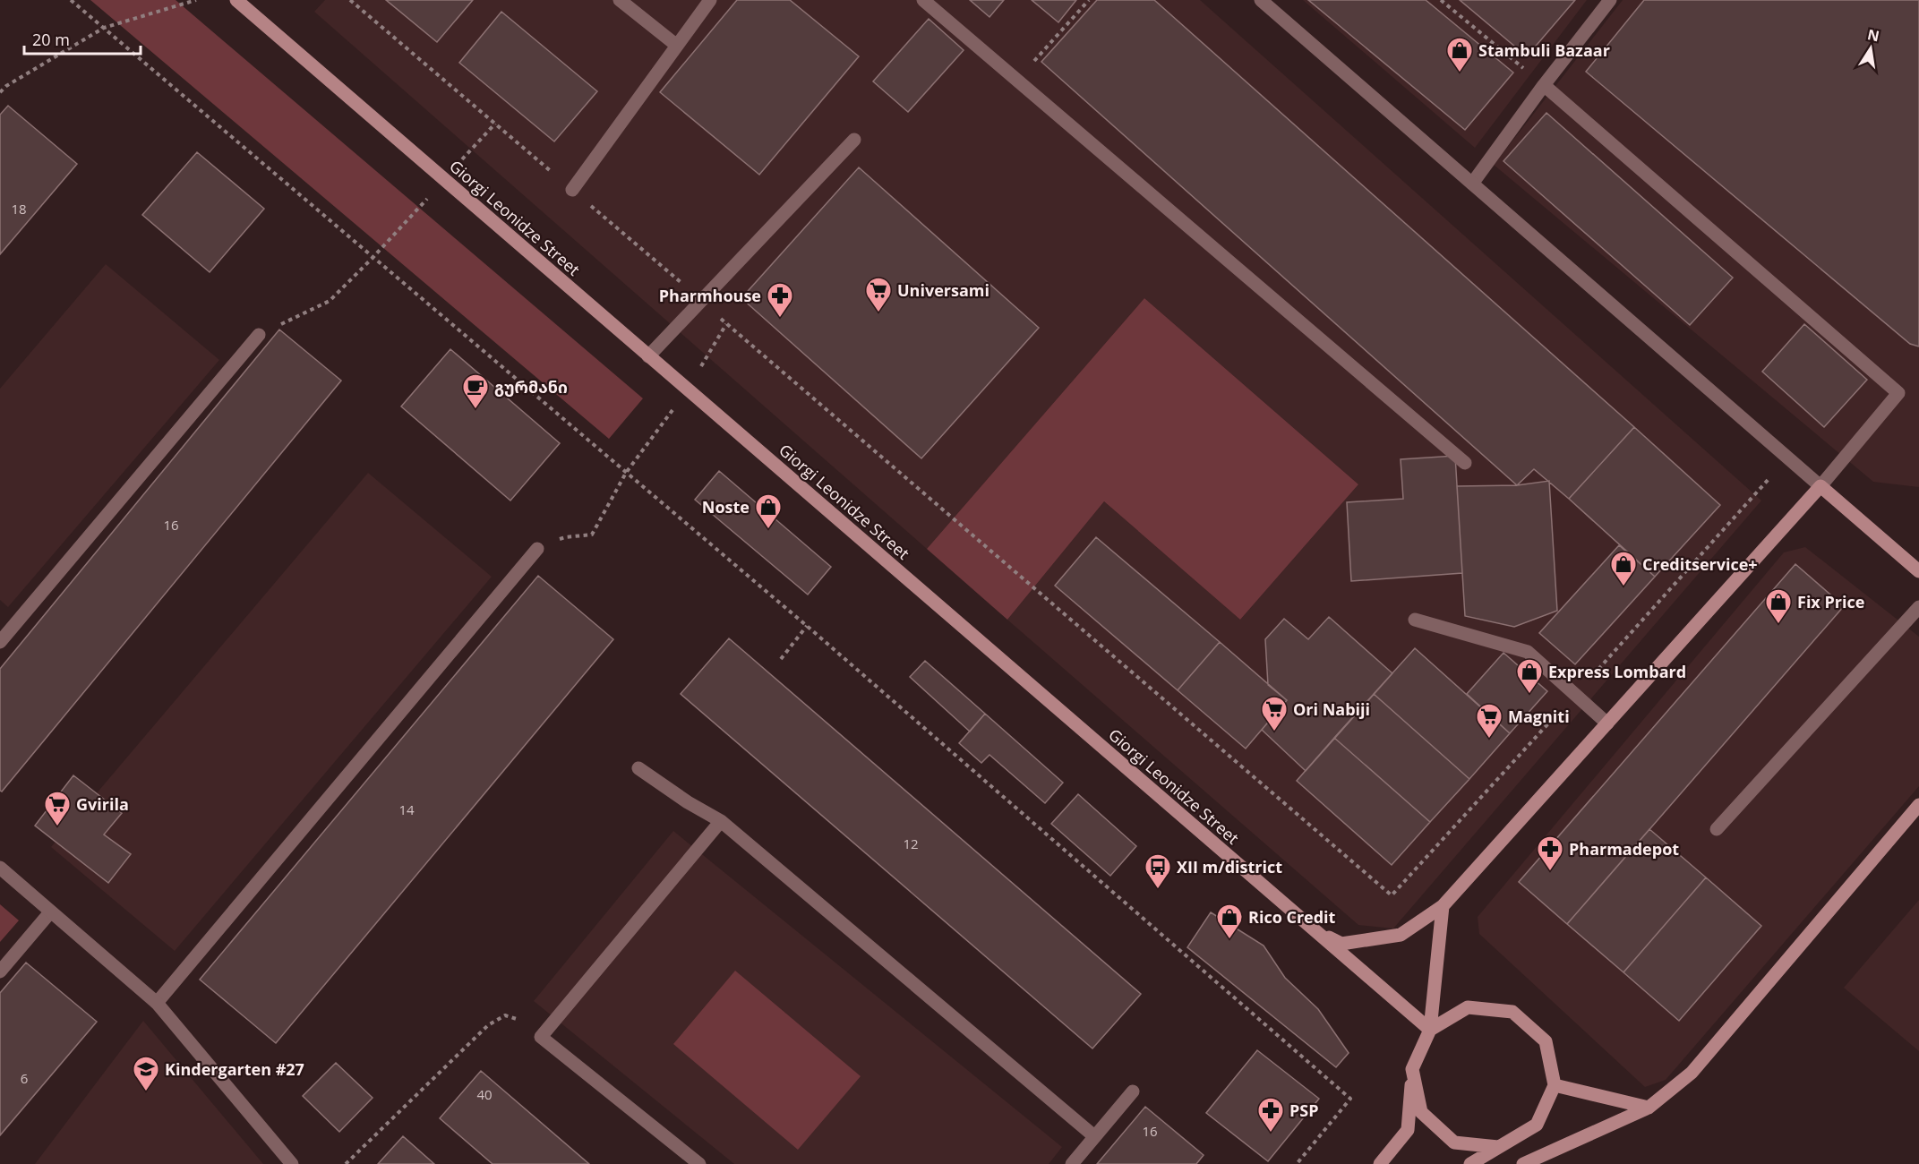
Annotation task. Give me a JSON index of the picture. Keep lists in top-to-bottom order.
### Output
{
  "streets": {
    "street": ["Giorgi Leonidze Street"]
  },
  "places": {
    "shop": [
      "Stambuli Bazaar",
      "Noste",
      "Creditservice+",
      "Fix Price",
      "Express Lombard",
      "Rico Credit"
    ],
    "supermarket": [
      "Universami",
      "Ori Nabiji",
      "Magniti",
      "Gvirila"
    ],
    "pharmacy": ["Pharmhouse", "Pharmadepot", "PSP"],
    "cafe": ["გურმანი"],
    "bus stop": ["XII m/district"],
    "school or university": ["Kindergarten #27"]
  },
  "house_numbers": [
    "18",
    "16",
    "14",
    "12",
    "6",
    "40",
    "16"
  ],
  "scale_bar": "20 m",
  "north": "top"
}
